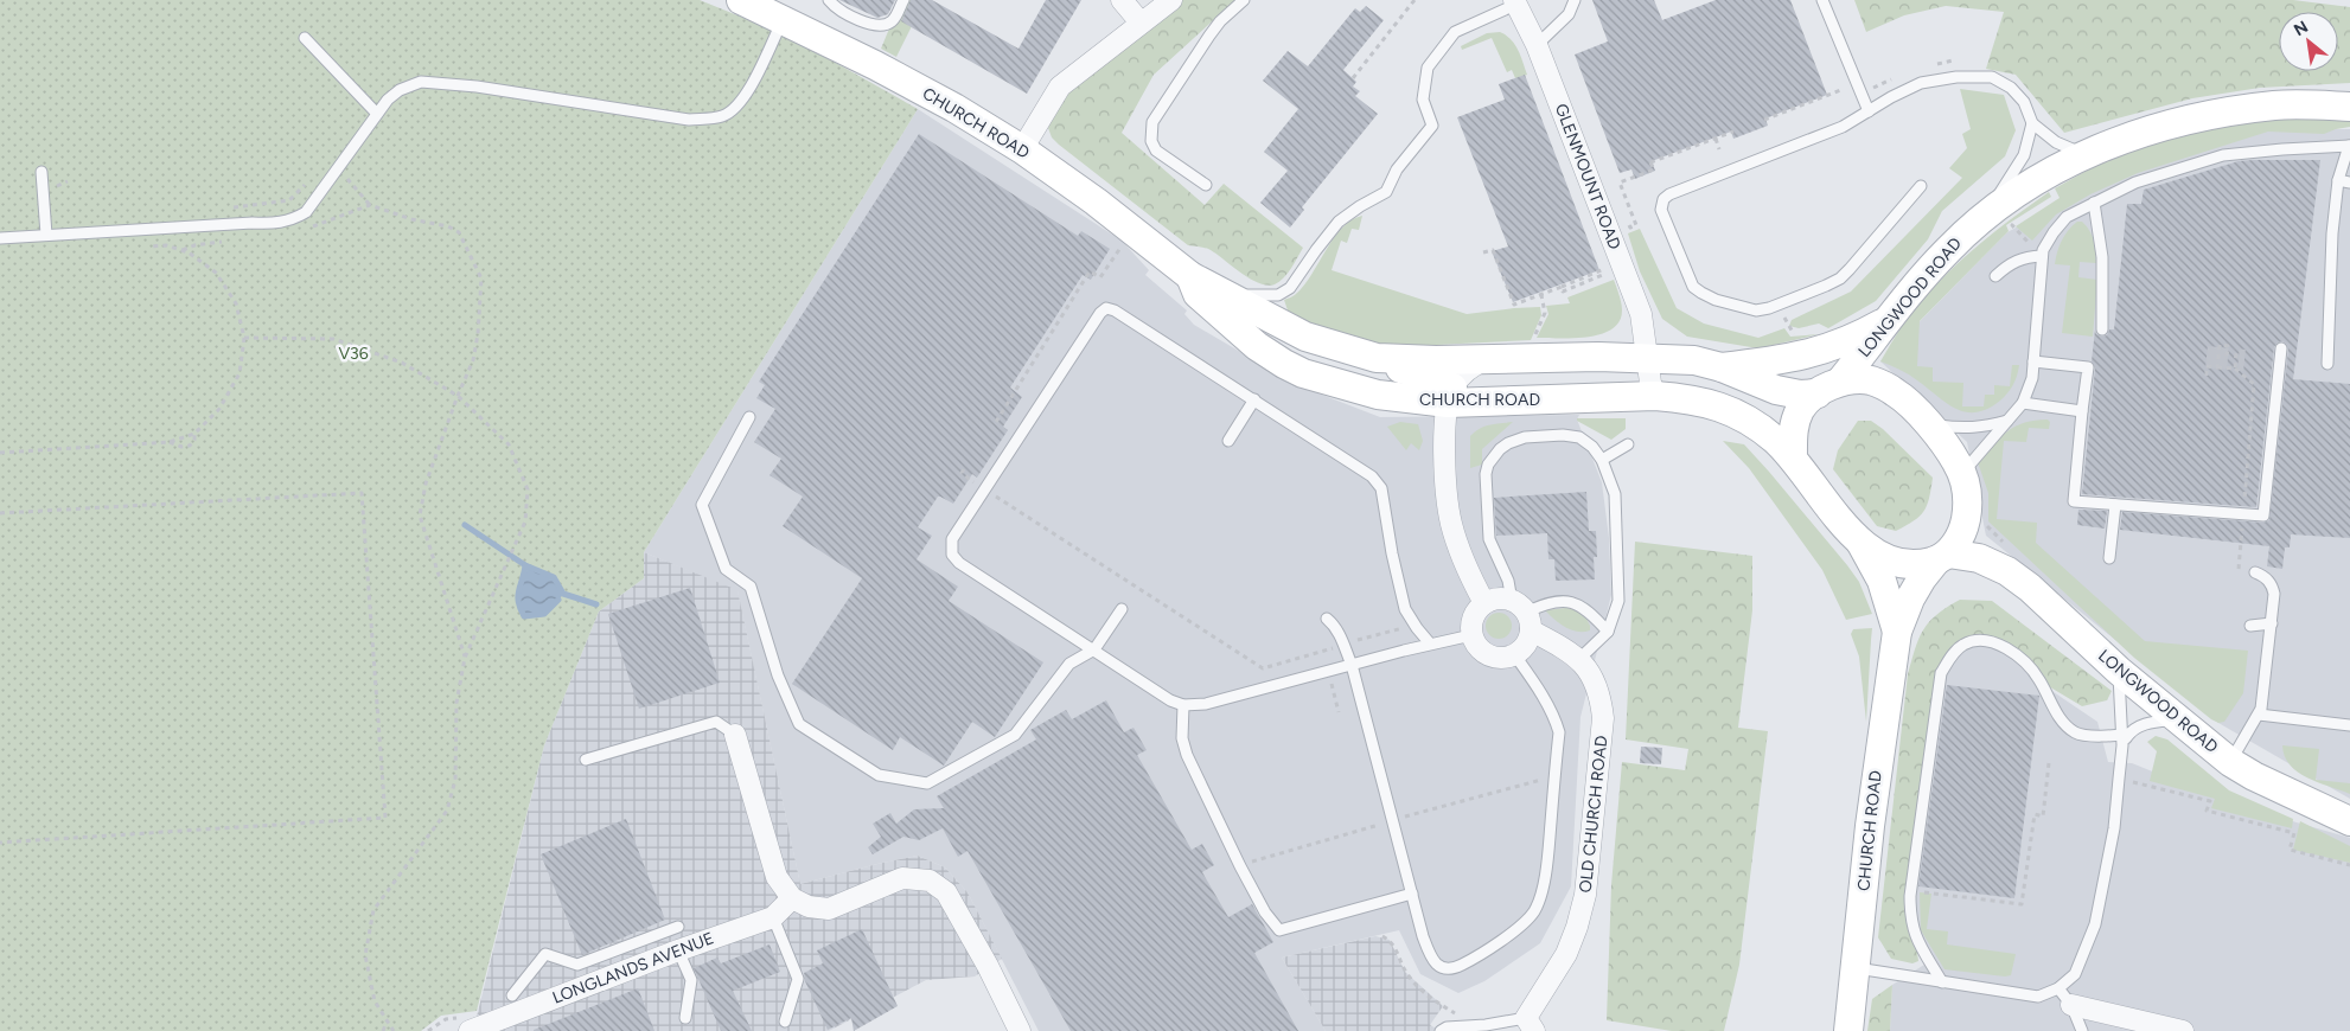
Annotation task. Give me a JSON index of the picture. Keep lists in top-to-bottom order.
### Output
{
  "streets": {
    "street": [
      "CHURCH ROAD",
      "GLENMOUNT ROAD",
      "LONGWOOD ROAD",
      "OLD CHURCH ROAD",
      "LONGLANDS AVENUE"
    ]
  },
  "crossings": [
    ["CHURCH ROAD", "GLENMOUNT ROAD"],
    ["CHURCH ROAD", "LONGWOOD ROAD"]
  ],
  "parks": ["V36"],
  "north": "top left"
}
